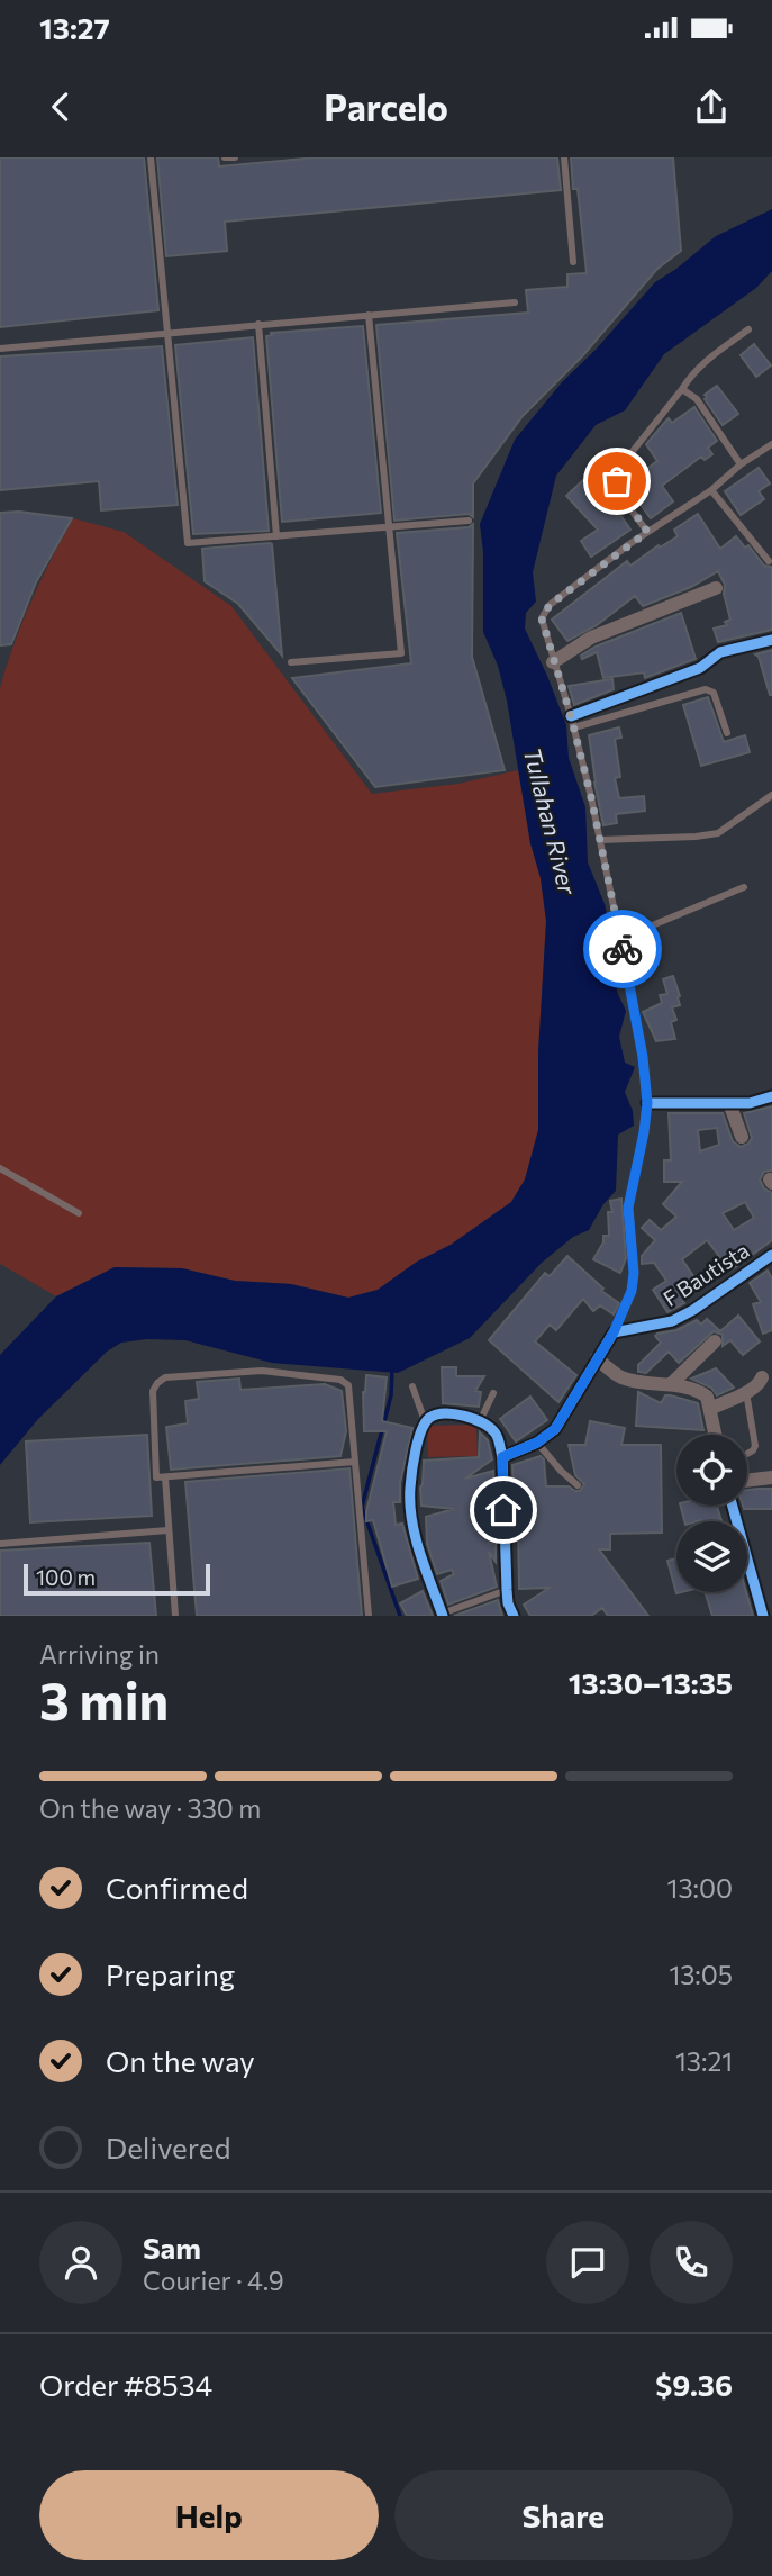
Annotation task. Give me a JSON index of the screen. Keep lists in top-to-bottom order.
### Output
{
  "streets": {
    "street": ["F Bautista"]
  },
  "water": ["Tullahan River"],
  "scale_bar": "100 m",
  "page": {
    "status": "13:27",
    "header": "Parcelo",
    "scale": "100 m",
    "heading": ["3 min", "Arriving in", "13:30–13:35"],
    "panel": [
      "Sam",
      "Courier · 4.9",
      "Order #8534",
      "$9.36"
    ],
    "bar": "On the way · 330 m",
    "list": [
      ["Confirmed", "13:00"],
      ["Preparing", "13:05"],
      ["On the way", "13:21"],
      "Delivered"
    ],
    "buttons": ["Help", "Share"]
  }
}
